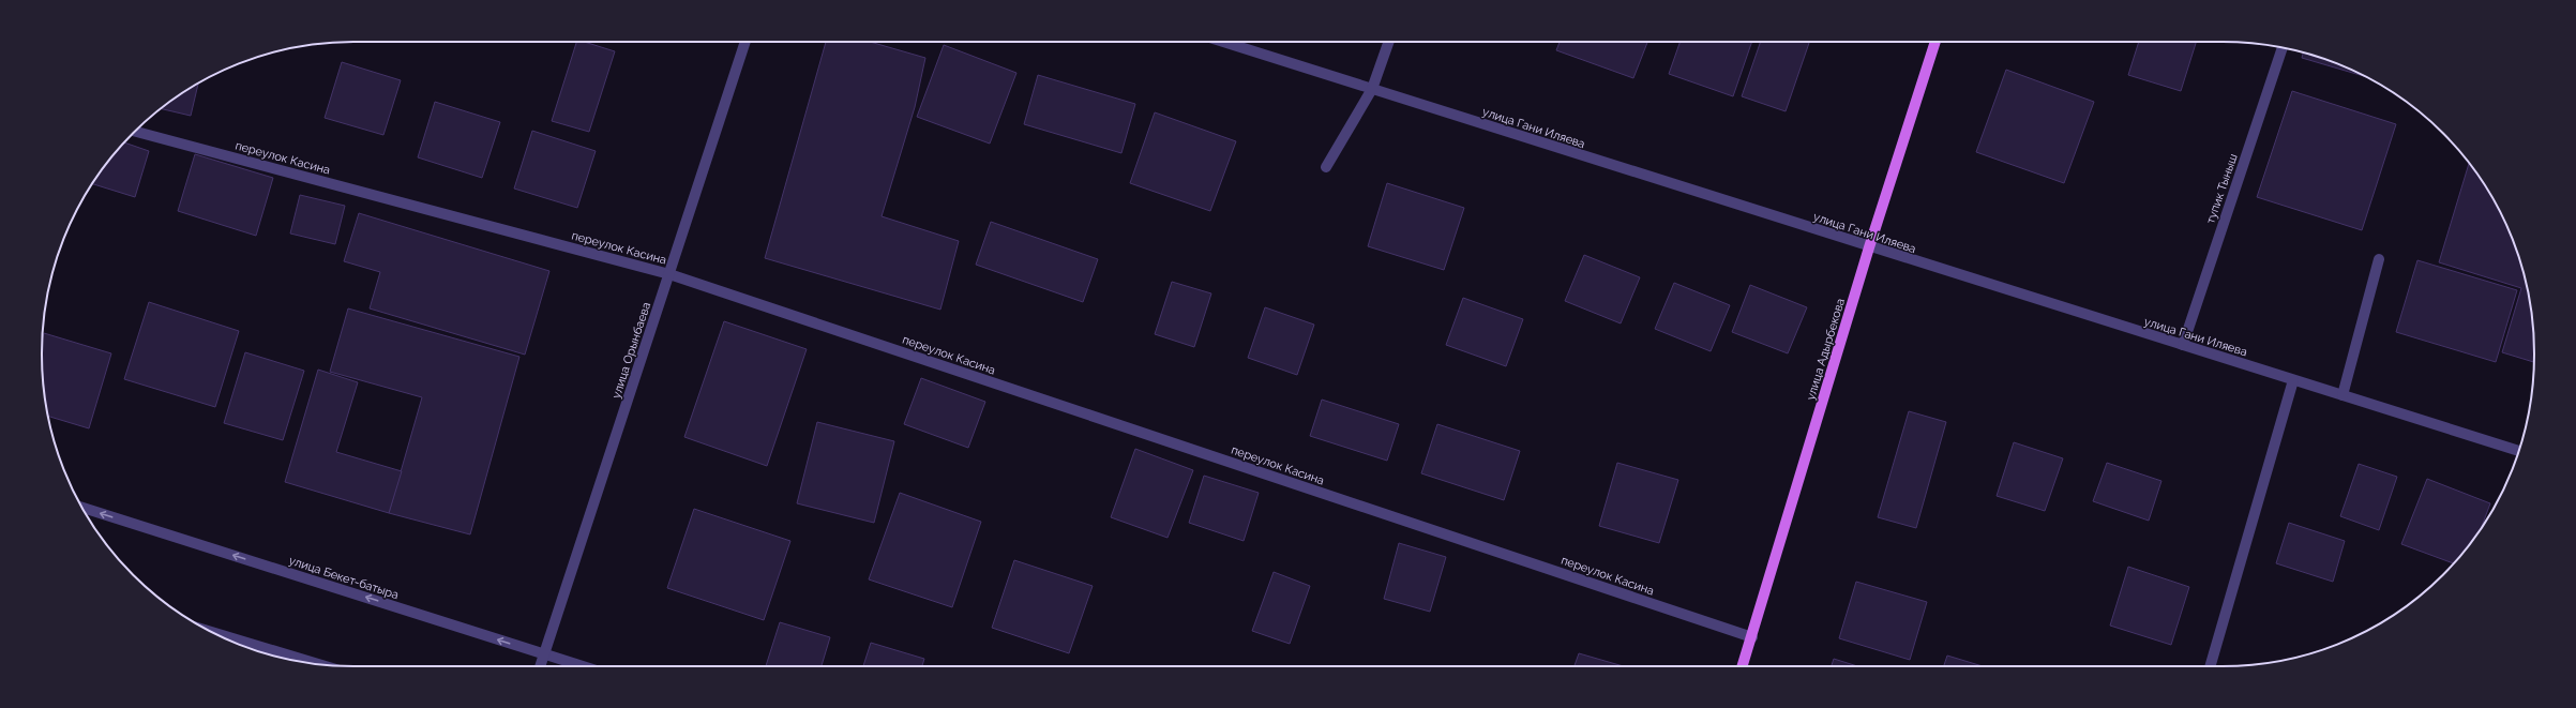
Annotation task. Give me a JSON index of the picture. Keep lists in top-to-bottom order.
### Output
{
  "streets": {
    "main road": ["улица Адырбекова"],
    "street": [
      "улица Гани Иляева",
      "переулок Касина",
      "тупик Тыныш",
      "улица Орынбаева",
      "улица Бекет-батыра"
    ]
  },
  "crossings": [
    ["улица Гани Иляева", "тупик Тыныш"],
    ["улица Гани Иляева", "улица Адырбекова"],
    ["переулок Касина", "улица Адырбекова"],
    ["переулок Касина", "улица Орынбаева"],
    ["улица Орынбаева", "улица Бекет-батыра"]
  ],
  "one_way": ["улица Бекет-батыра"]
}
